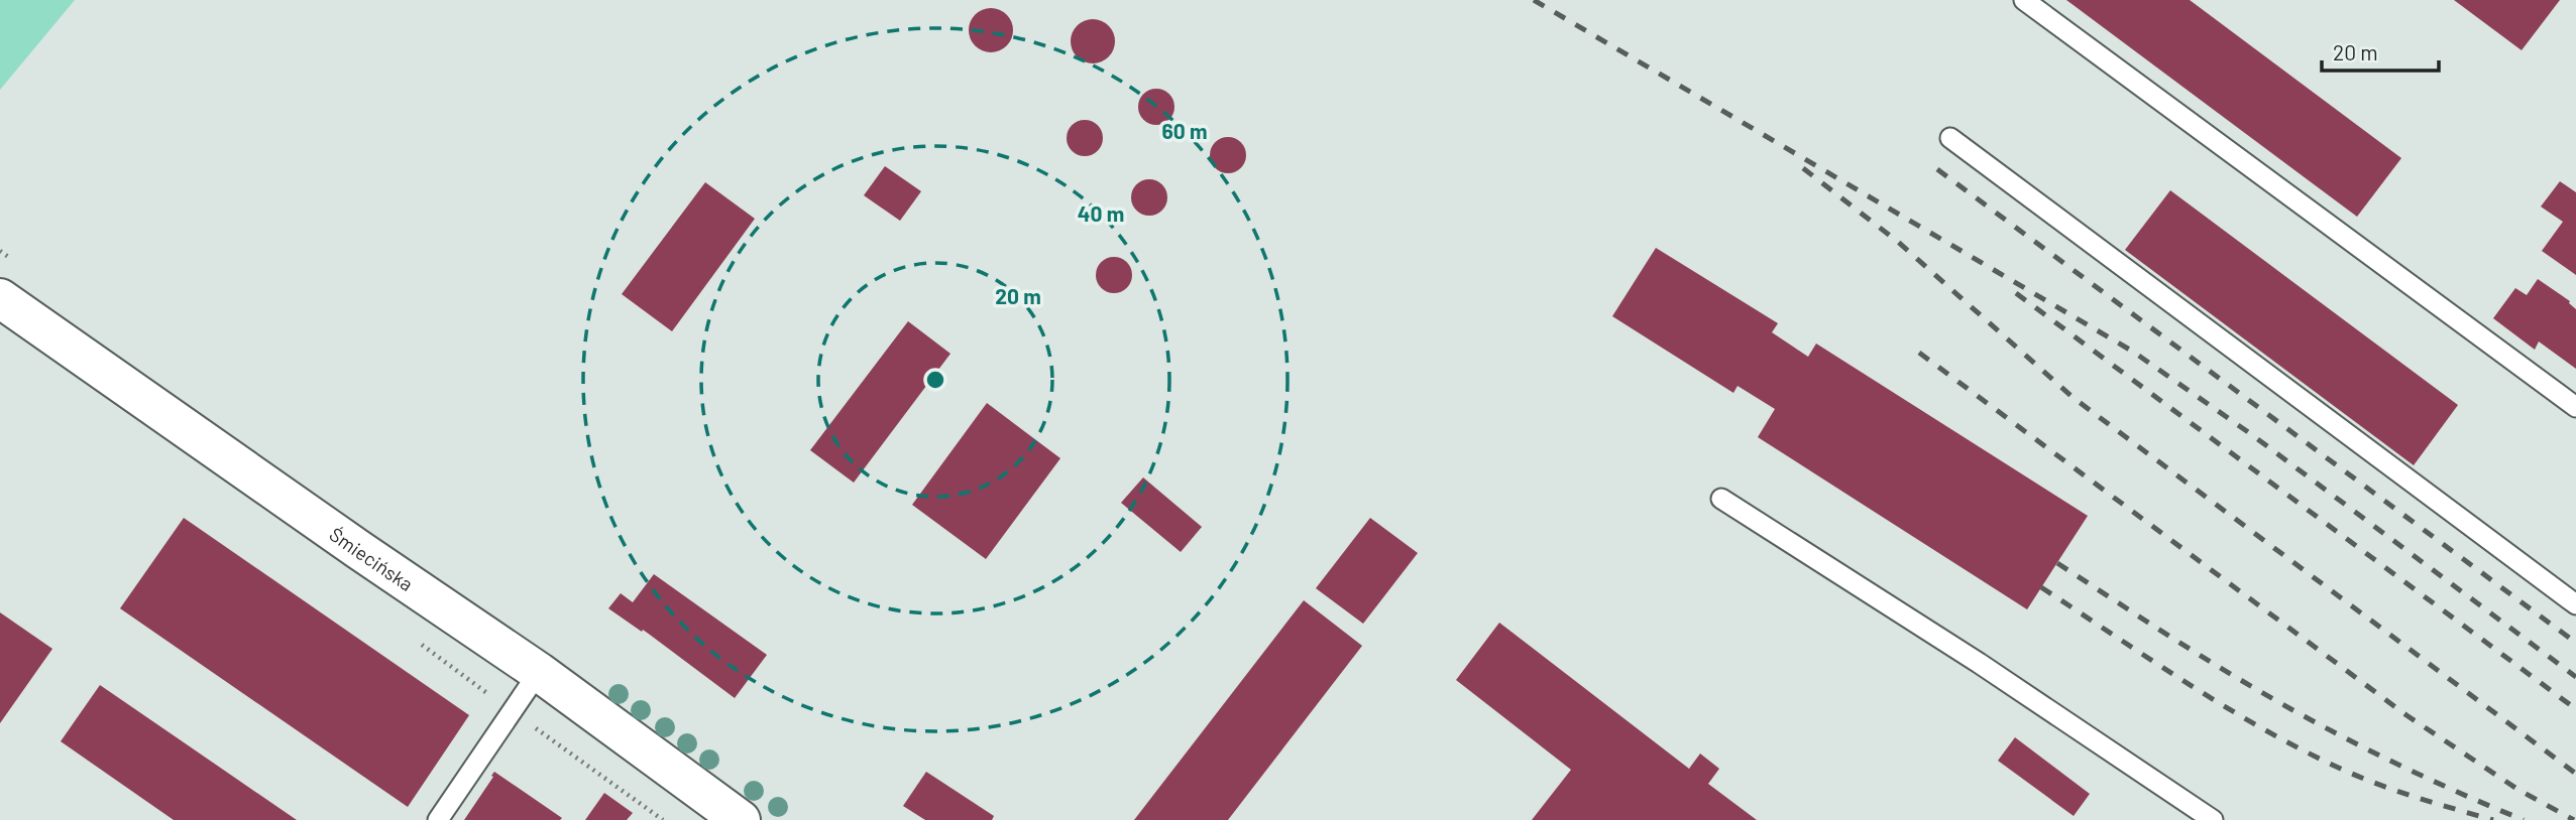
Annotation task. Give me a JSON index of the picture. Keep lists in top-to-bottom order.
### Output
{
  "streets": {
    "street": ["Śmiecińska"]
  },
  "scale_bar": "20 m",
  "rings": ["60 m", "40 m", "20 m"]
}
